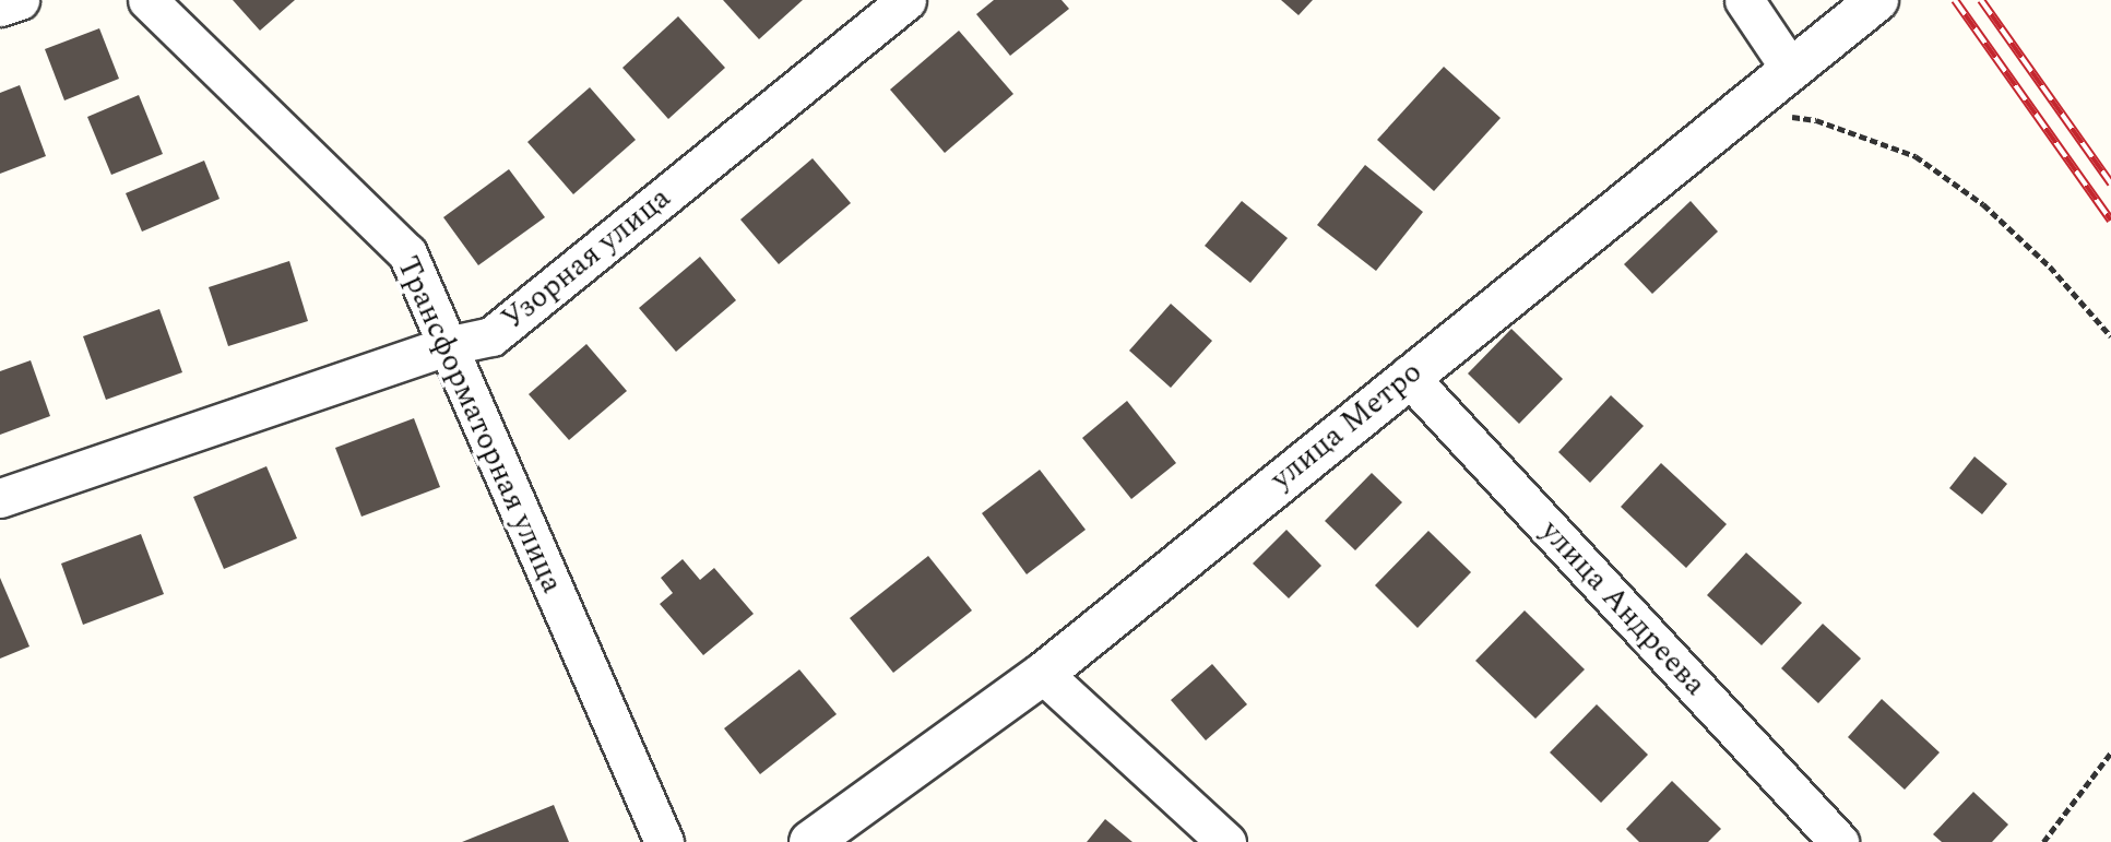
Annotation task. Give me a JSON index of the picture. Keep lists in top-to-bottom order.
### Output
{
  "streets": {
    "street": [
      "Узорная улица",
      "Трансформаторная улица",
      "улица Метро",
      "улица Андреева"
    ]
  },
  "crossings": [
    ["Узорная улица", "Трансформаторная улица"],
    ["улица Метро", "улица Андреева"]
  ]
}
